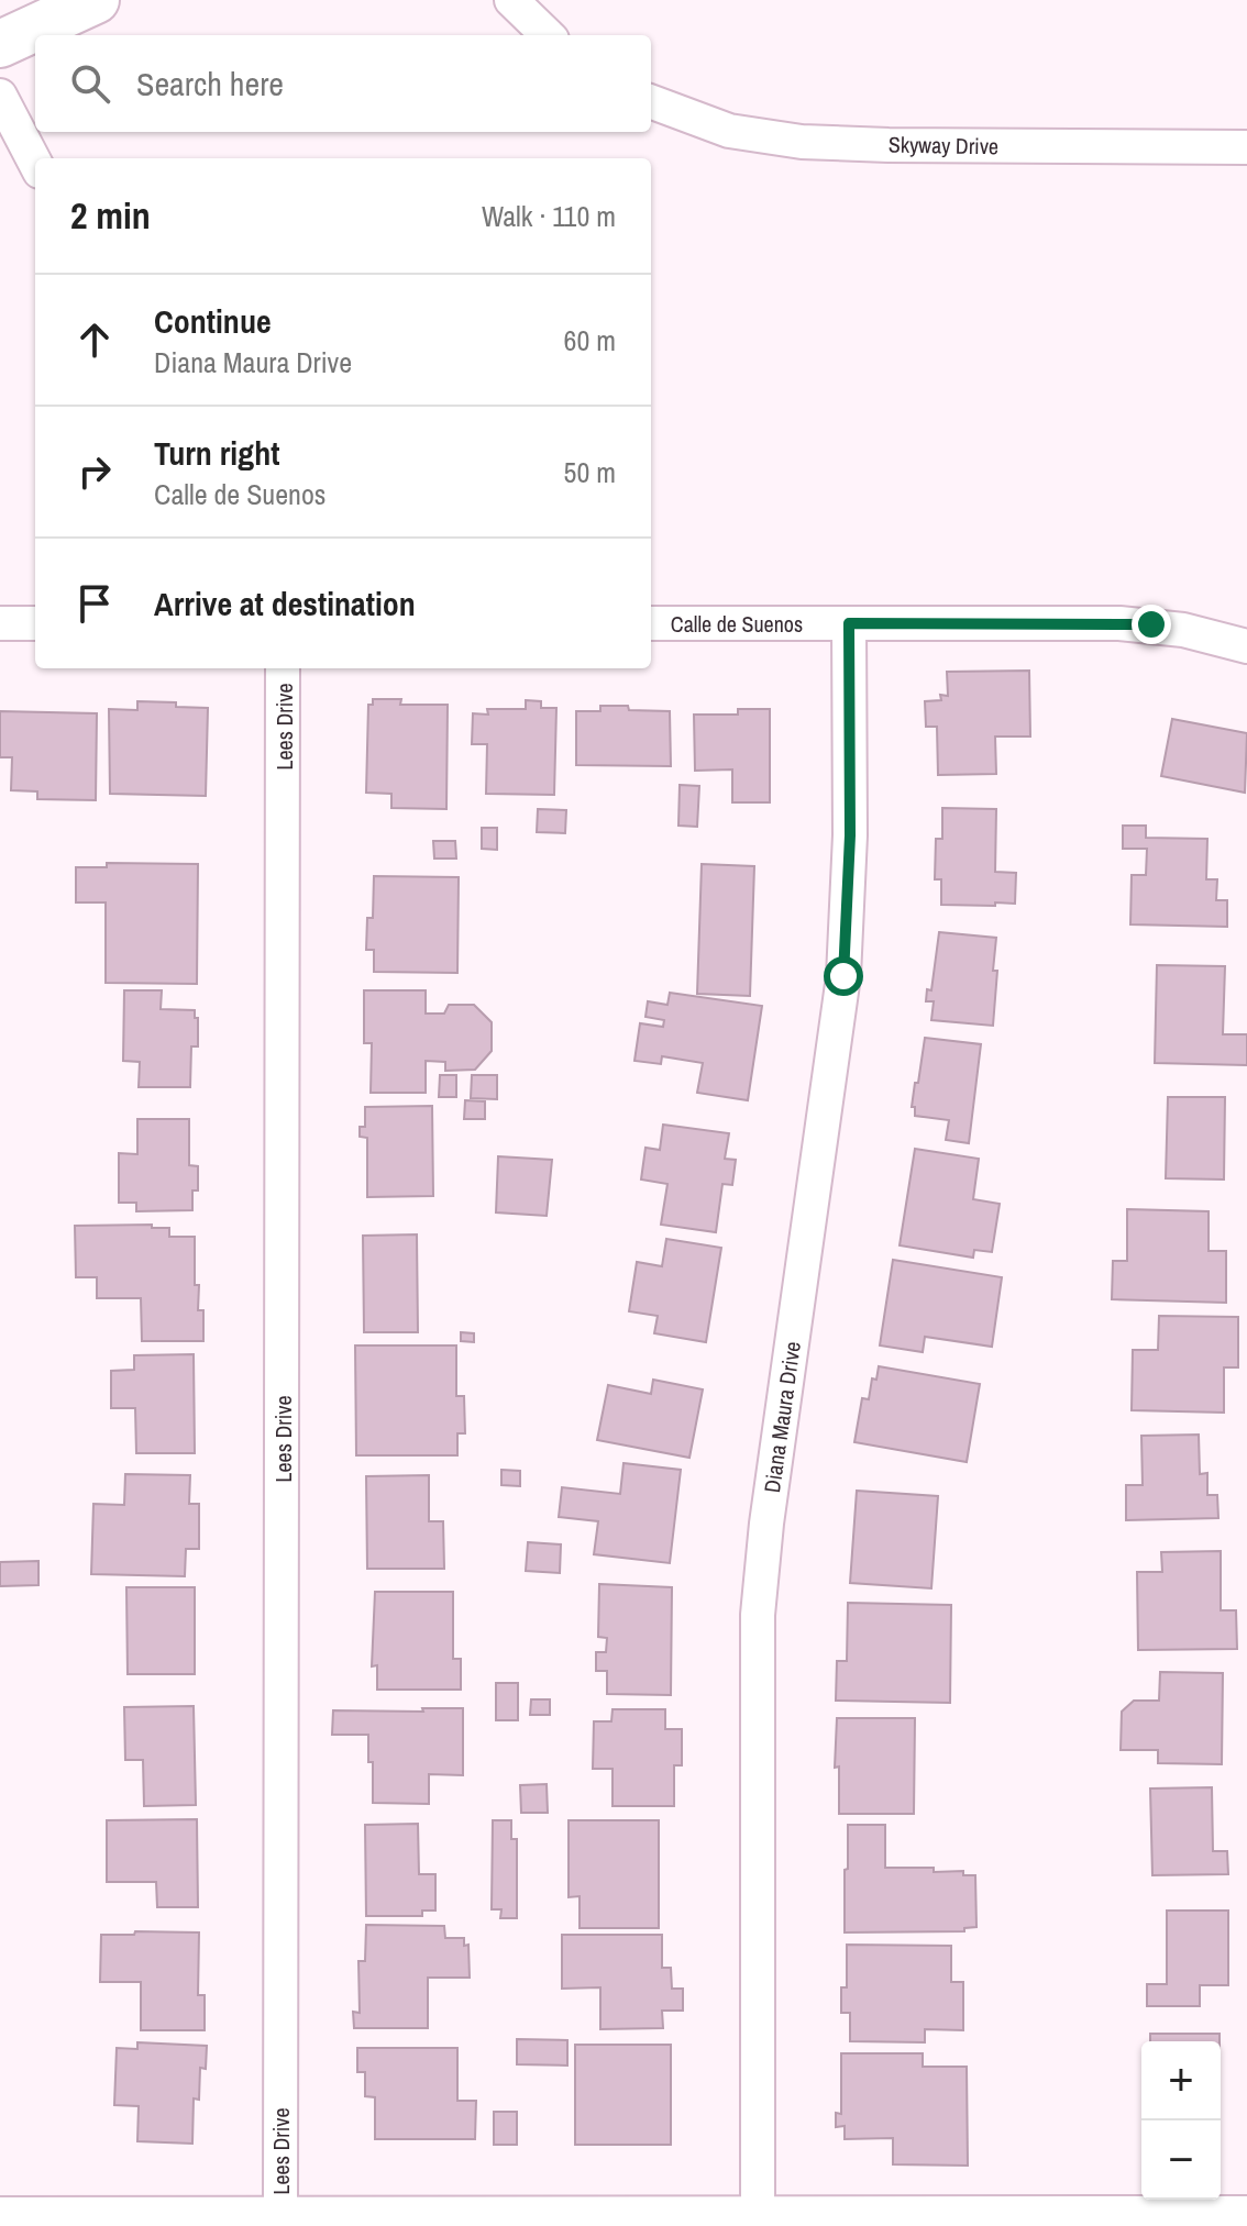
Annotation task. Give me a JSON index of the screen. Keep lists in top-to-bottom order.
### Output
{
  "streets": {
    "street": [
      "Skyway Drive",
      "Calle de Suenos",
      "Lees Drive",
      "Diana Maura Drive"
    ]
  },
  "crossings": [
    ["Calle de Suenos", "Diana Maura Drive"]
  ],
  "page": {
    "search": "Search here",
    "heading": ["2 min", "Walk · 110 m"],
    "list": [
      ["Continue", "Diana Maura Drive", "60 m"],
      ["Turn right", "Calle de Suenos", "50 m"],
      "Arrive at destination"
    ],
    "map_buttons": ["+", "−"]
  }
}
